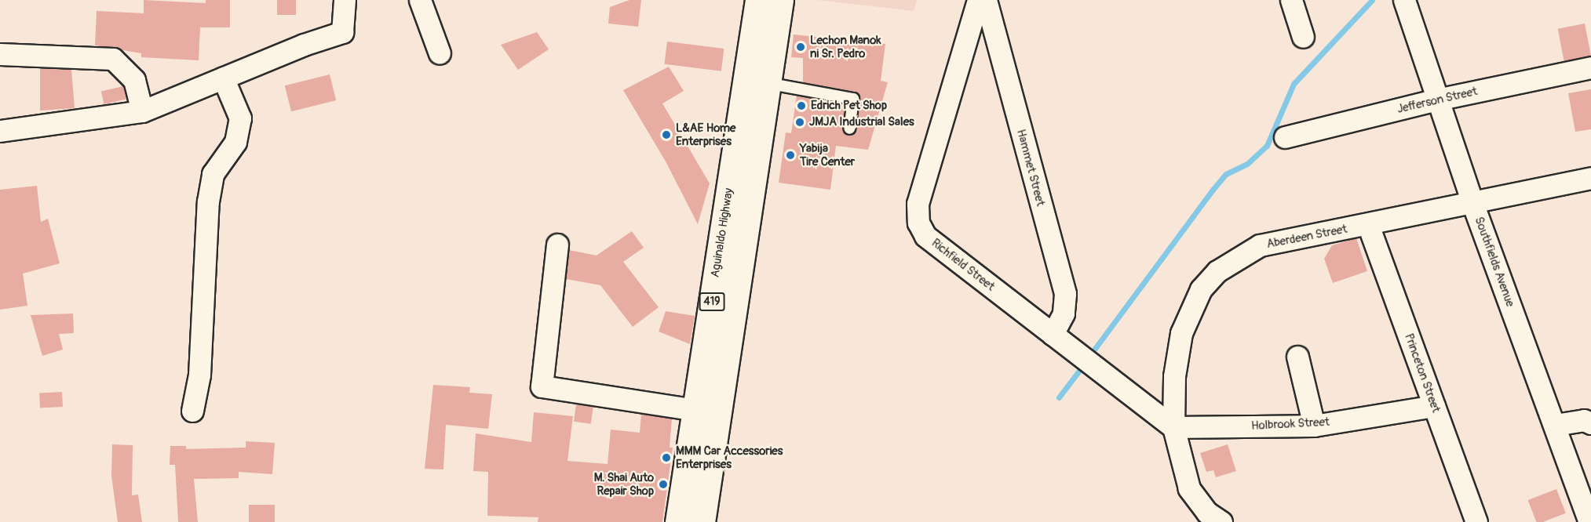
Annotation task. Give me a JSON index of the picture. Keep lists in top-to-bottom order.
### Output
{
  "streets": {
    "highway": ["Aguinaldo Highway", "419"],
    "street": [
      "Jefferson Street",
      "Hammet Street",
      "Aberdeen Street",
      "Southfields Avenue",
      "Richfield Street",
      "Princeton Street",
      "Holbrook Street"
    ]
  },
  "crossings": [
    ["Jefferson Street", "Southfields Avenue"],
    ["Hammet Street", "Richfield Street"],
    ["Aberdeen Street", "Southfields Avenue"],
    ["Aberdeen Street", "Richfield Street"],
    ["Aberdeen Street", "Princeton Street"],
    ["Aberdeen Street", "Holbrook Street"],
    ["Richfield Street", "Holbrook Street"],
    ["Princeton Street", "Holbrook Street"]
  ],
  "places": [
    "Lechon Manok ni Sr. Pedro",
    "Edrich Pet Shop",
    "JMJA Industrial Sales",
    "L&AE Home Enterprises",
    "Yabija Tire Center",
    "MMM Car Accessories Enterprises",
    "M. Shai Auto Repair Shop"
  ]
}
